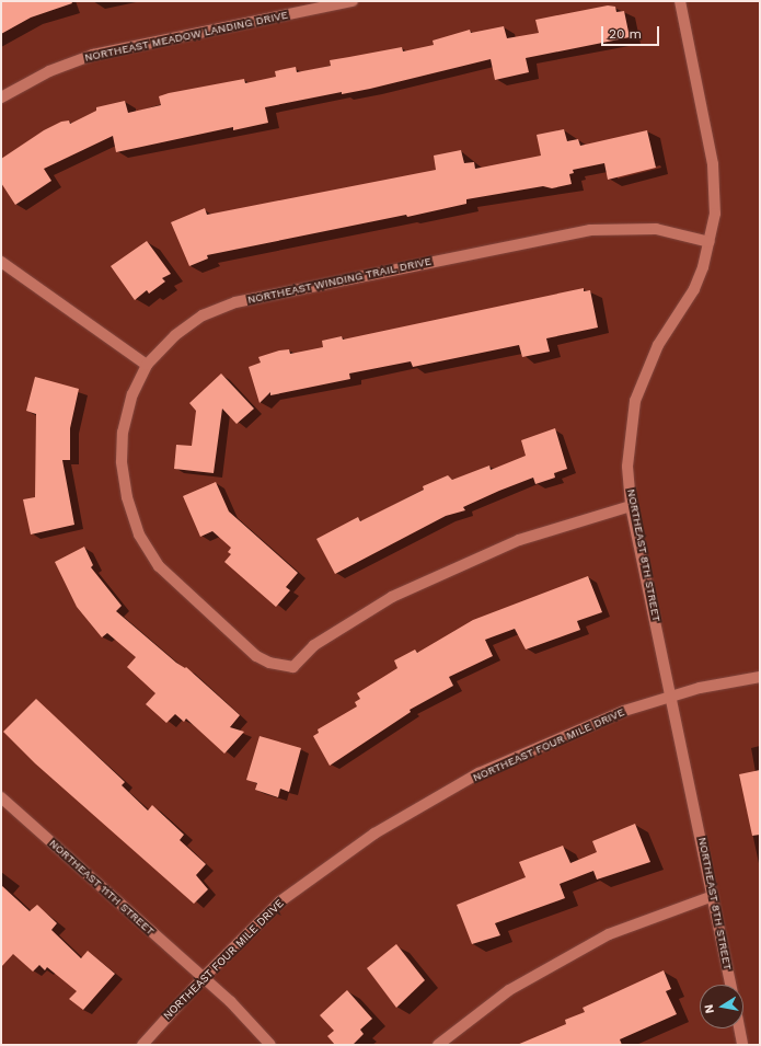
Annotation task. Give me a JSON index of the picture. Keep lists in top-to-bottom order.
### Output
{
  "streets": {
    "street": [
      "NORTHEAST MEADOW LANDING DRIVE",
      "NORTHEAST WINDING TRAIL DRIVE",
      "NORTHEAST 8TH STREET",
      "NORTHEAST FOUR MILE DRIVE",
      "NORTHEAST 11TH STREET"
    ]
  },
  "crossings": [
    ["NORTHEAST WINDING TRAIL DRIVE", "NORTHEAST 8TH STREET"],
    ["NORTHEAST 8TH STREET", "NORTHEAST FOUR MILE DRIVE"],
    ["NORTHEAST FOUR MILE DRIVE", "NORTHEAST 11TH STREET"]
  ],
  "scale_bar": "20 m",
  "north": "left"
}
